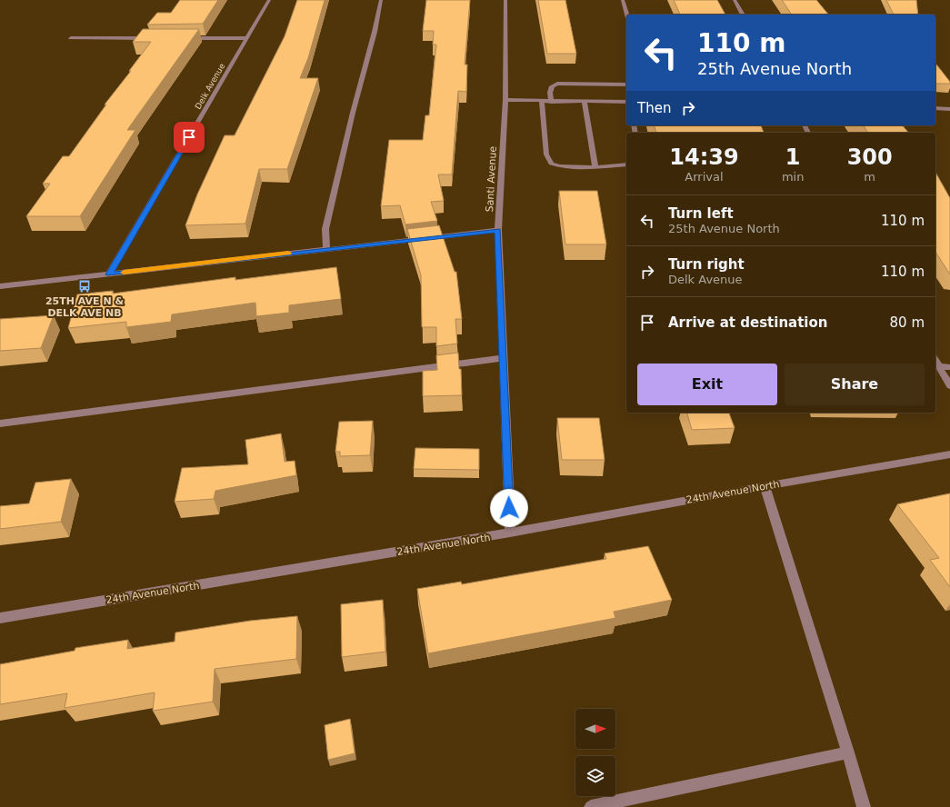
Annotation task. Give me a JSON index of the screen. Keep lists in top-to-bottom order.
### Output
{
  "streets": {
    "street": ["Delk Avenue", "Santi Avenue", "24th Avenue North"]
  },
  "crossings": [
    ["Santi Avenue", "24th Avenue North"]
  ],
  "places": {
    "bus stop": ["25TH AVE N & DELK AVE NB"]
  },
  "north": "right",
  "page": {
    "turn": ["110 m", "25th Avenue North"],
    "then": "Then",
    "eta": [
      "14:39",
      "Arrival",
      "1",
      "min",
      "300",
      "m"
    ],
    "list": [
      {
        "name": "Turn left",
        "note": "25th Avenue North",
        "value": "110 m"
      },
      {
        "name": "Turn right",
        "note": "Delk Avenue",
        "value": "110 m"
      },
      {
        "name": "Arrive at destination",
        "value": "80 m"
      }
    ],
    "buttons": ["Exit", "Share"]
  }
}
